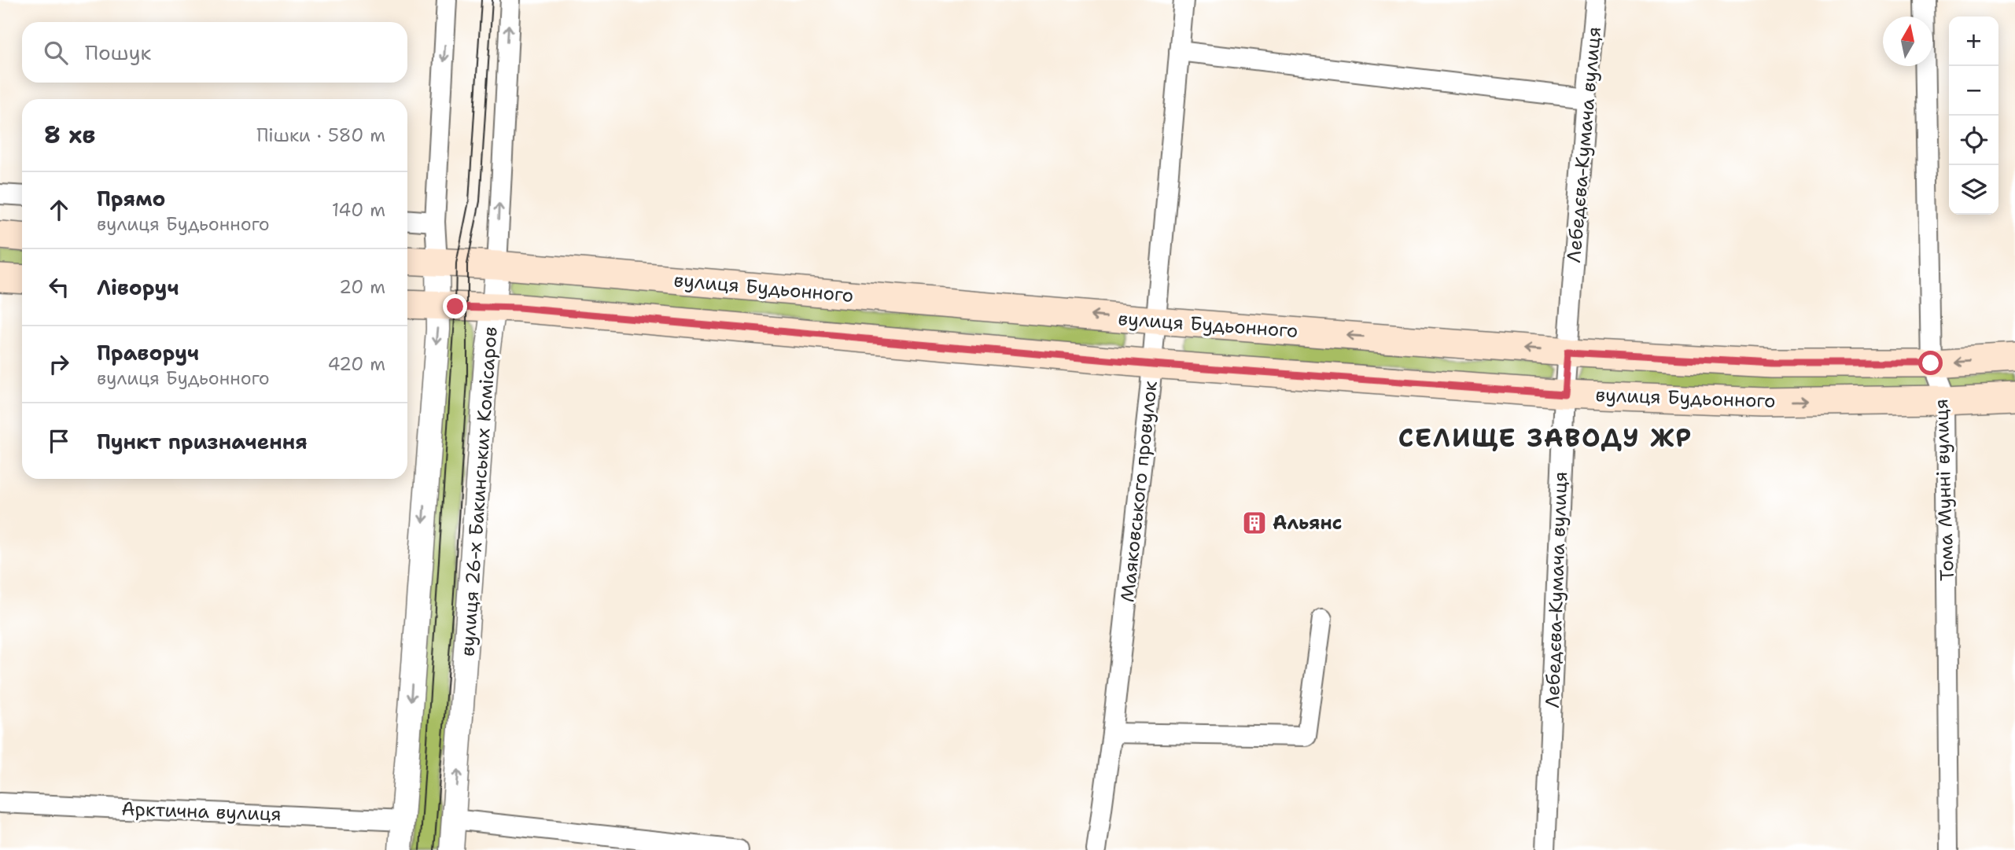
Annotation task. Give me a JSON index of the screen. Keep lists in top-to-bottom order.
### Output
{
  "streets": {
    "main road": ["вулиця Будьонного"],
    "street": [
      "Лебедєва-Кумача вулиця",
      "Тома Мунні вулиця",
      "вулиця 26-х Бакинських Комісаров",
      "Маяковського провулок",
      "Арктична вулиця"
    ]
  },
  "crossings": [
    ["Лебедєва-Кумача вулиця", "вулиця Будьонного"],
    ["вулиця Будьонного", "Тома Мунні вулиця"],
    ["вулиця Будьонного", "вулиця 26-х Бакинських Комісаров"],
    ["вулиця Будьонного", "Маяковського провулок"]
  ],
  "districts": ["СЕЛИЩЕ ЗАВОДУ ЖР"],
  "places": {
    "building": ["Альянс"]
  },
  "north": "top",
  "page": {
    "map_buttons": ["+", "−"],
    "search": "Пошук",
    "heading": ["8 хв", "Пішки · 580 m"],
    "list": [
      ["Прямо", "вулиця Будьонного", "140 m"],
      ["Ліворуч", "20 m"],
      ["Праворуч", "вулиця Будьонного", "420 m"],
      "Пункт призначення"
    ]
  }
}
